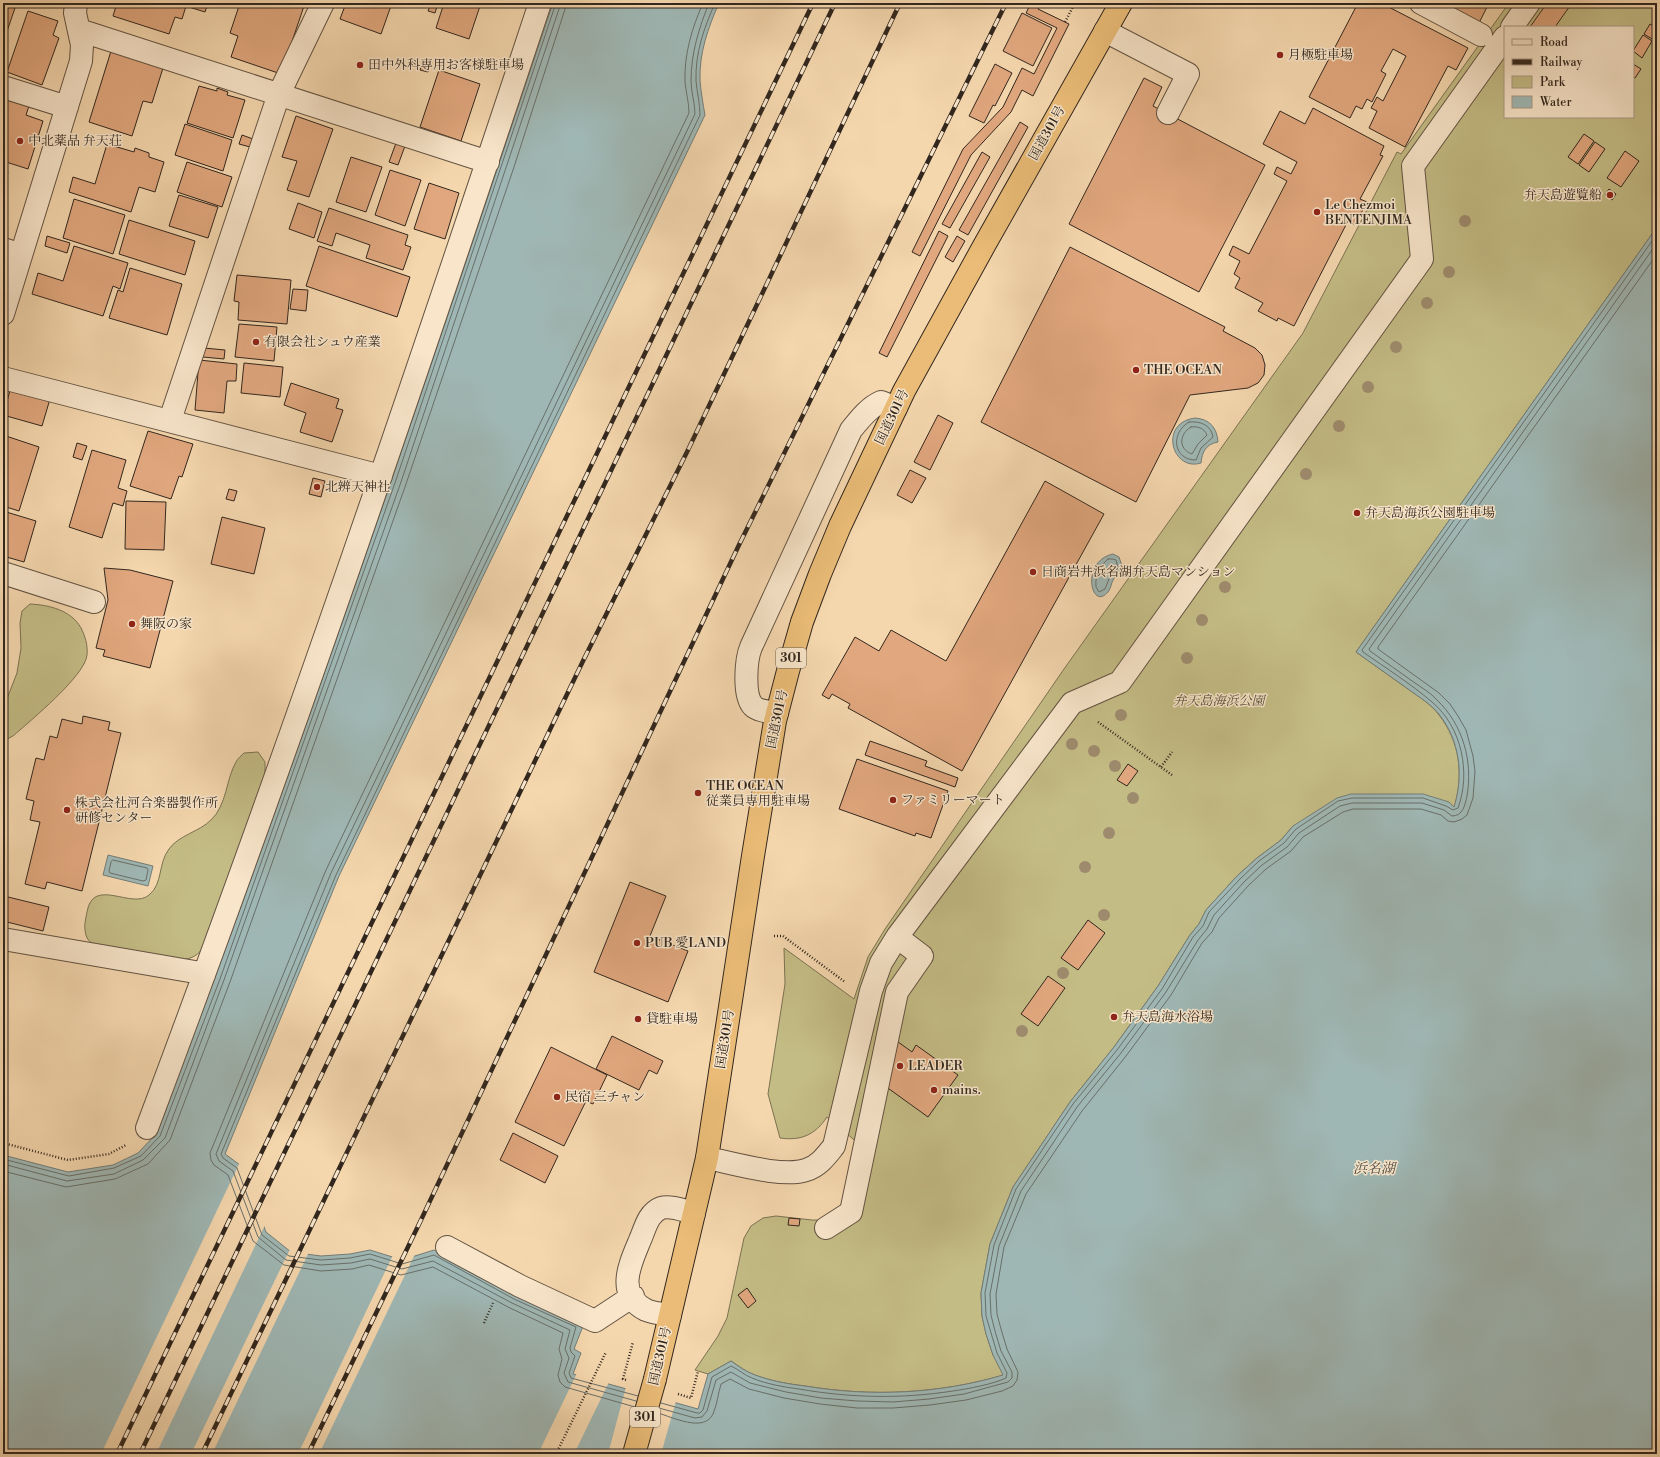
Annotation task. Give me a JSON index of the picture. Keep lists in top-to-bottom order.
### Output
{
  "streets": {
    "highway": ["国道301号", "301"]
  },
  "water": ["浜名湖"],
  "parks": ["弁天島海浜公園"],
  "places": [
    "月極駐車場",
    "田中外科専用お客様駐車場",
    "中北薬品 弁天荘",
    "弁天島遊覧船",
    "Le Chezmoi BENTENJIMA",
    "有限会社シュウ産業",
    "THE OCEAN",
    "北辨天神社",
    "弁天島海浜公園駐車場",
    "日商岩井浜名湖弁天島マンション",
    "舞阪の家",
    "THE OCEAN 従業員専用駐車場",
    "ファミリーマート",
    "株式会社河合楽器製作所 研修センター",
    "PUB 愛LAND",
    "弁天島海水浴場",
    "貸駐車場",
    "LEADER",
    "mains.",
    "民宿 三チャン"
  ],
  "legend": [
    "Road",
    "Railway",
    "Park",
    "Water"
  ]
}
